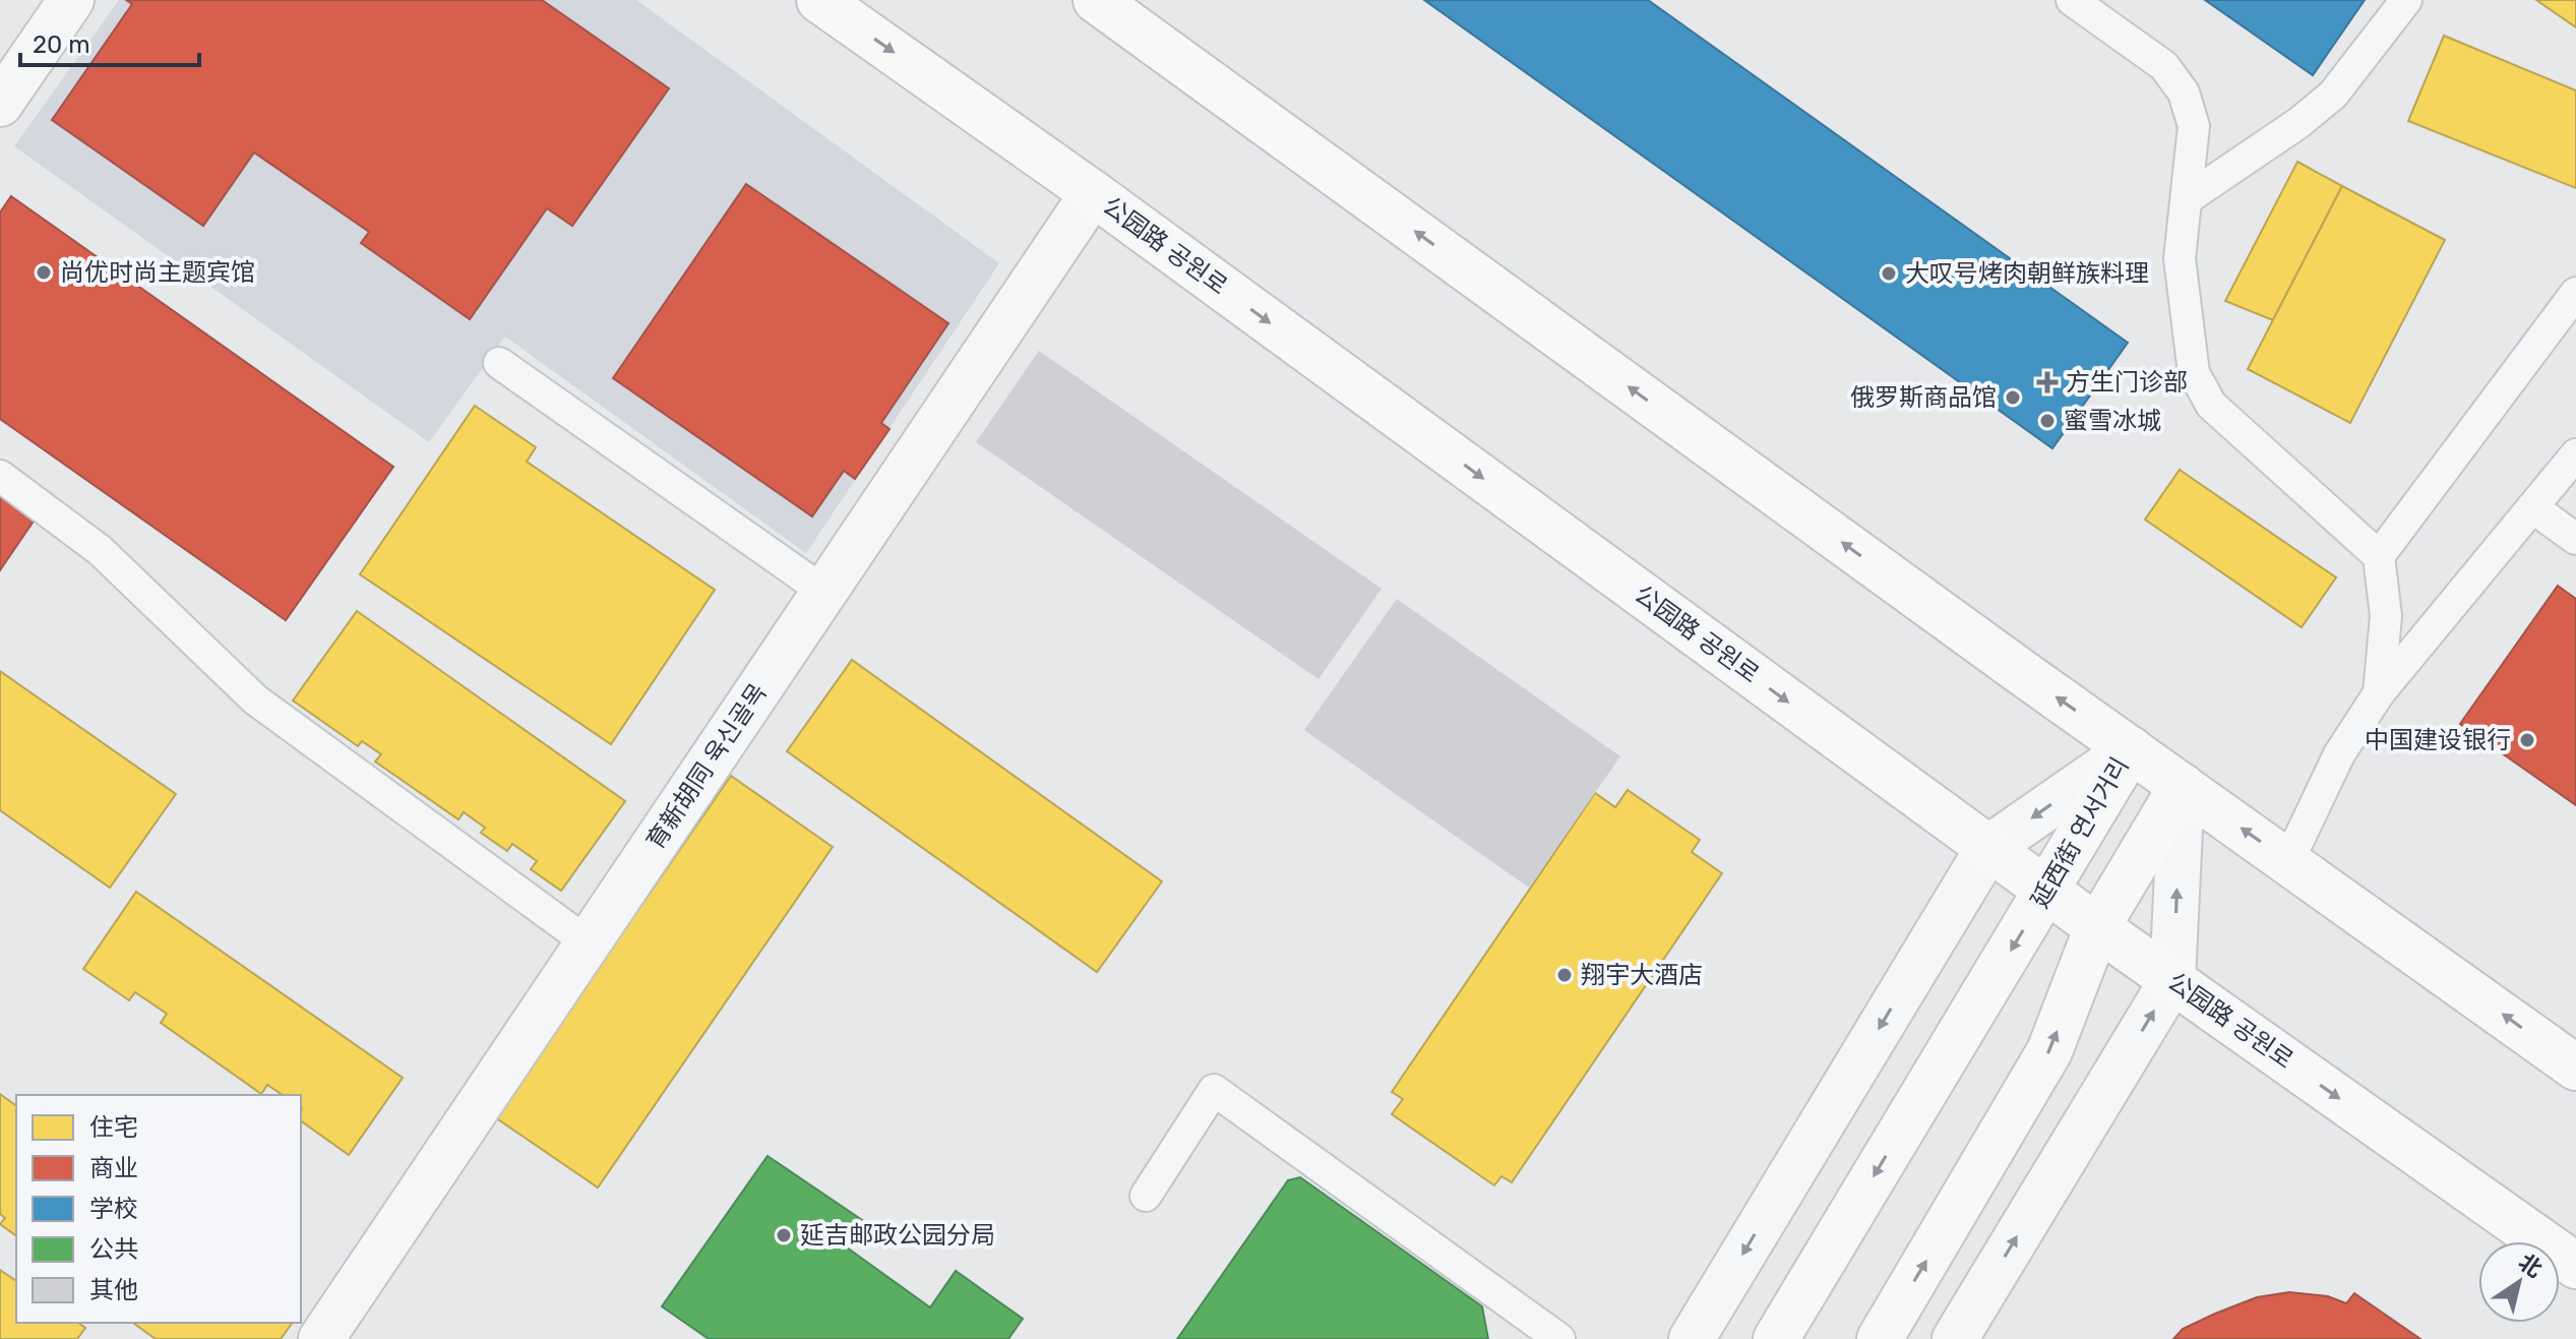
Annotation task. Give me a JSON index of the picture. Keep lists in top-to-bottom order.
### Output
{
  "streets": {
    "main road": ["公园路 공원로", "延西街 연서거리"],
    "street": ["育新胡同 육신골목"]
  },
  "crossings": [
    ["公园路 공원로", "育新胡同 육신골목"],
    ["公园路 공원로", "延西街 연서거리"]
  ],
  "places": {
    "other": [
      "尚优时尚主题宾馆",
      "大叹号烤肉朝鲜族料理",
      "俄罗斯商品馆",
      "蜜雪冰城",
      "中国建设银行",
      "翔宇大酒店",
      "延吉邮政公园分局"
    ],
    "health": ["方生门诊部"]
  },
  "legend": [
    "住宅",
    "商业",
    "学校",
    "公共",
    "其他"
  ],
  "scale_bar": "20 m",
  "north": "top right"
}
